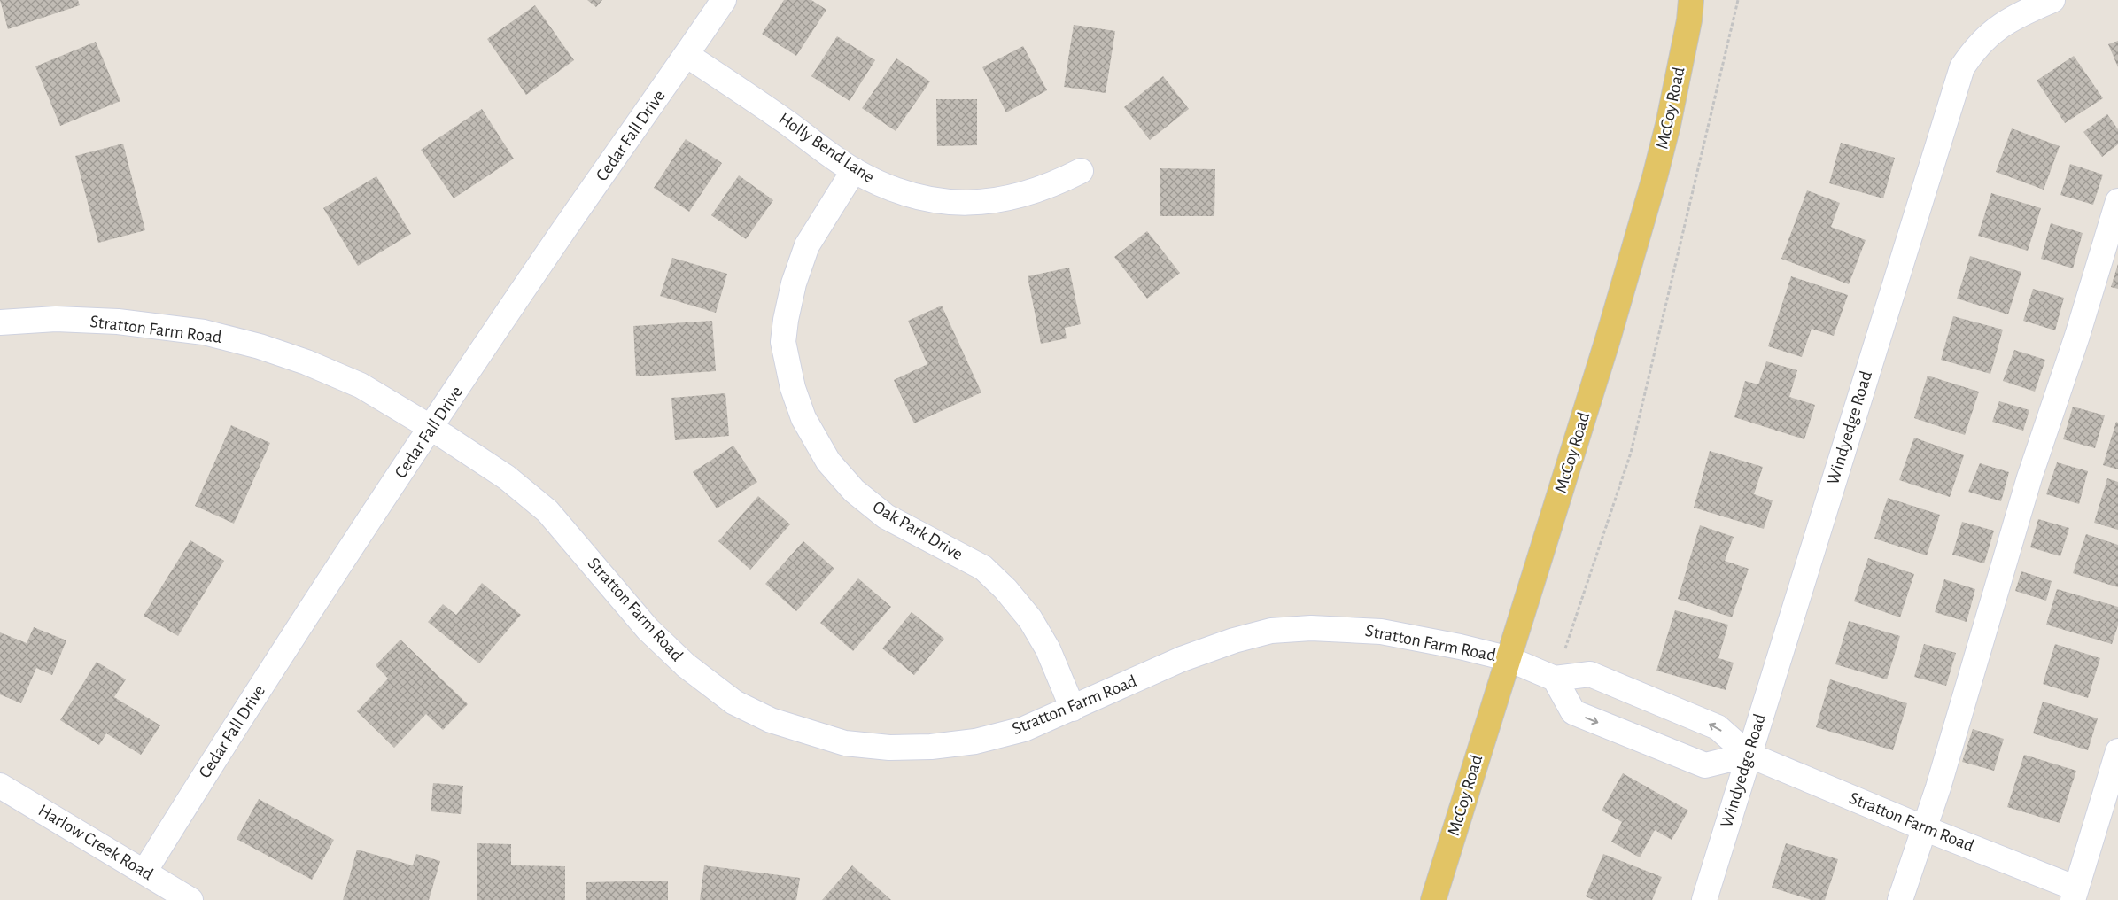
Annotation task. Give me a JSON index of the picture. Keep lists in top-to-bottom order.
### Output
{
  "streets": {
    "main road": ["McCoy Road"],
    "street": [
      "Cedar Fall Drive",
      "Holly Bend Lane",
      "Stratton Farm Road",
      "Windyedge Road",
      "Oak Park Drive",
      "Harlow Creek Road"
    ]
  },
  "crossings": [
    ["McCoy Road", "Stratton Farm Road"],
    ["Cedar Fall Drive", "Holly Bend Lane"],
    ["Cedar Fall Drive", "Stratton Farm Road"],
    ["Cedar Fall Drive", "Harlow Creek Road"],
    ["Holly Bend Lane", "Oak Park Drive"],
    ["Stratton Farm Road", "Windyedge Road"],
    ["Stratton Farm Road", "Oak Park Drive"]
  ]
}
